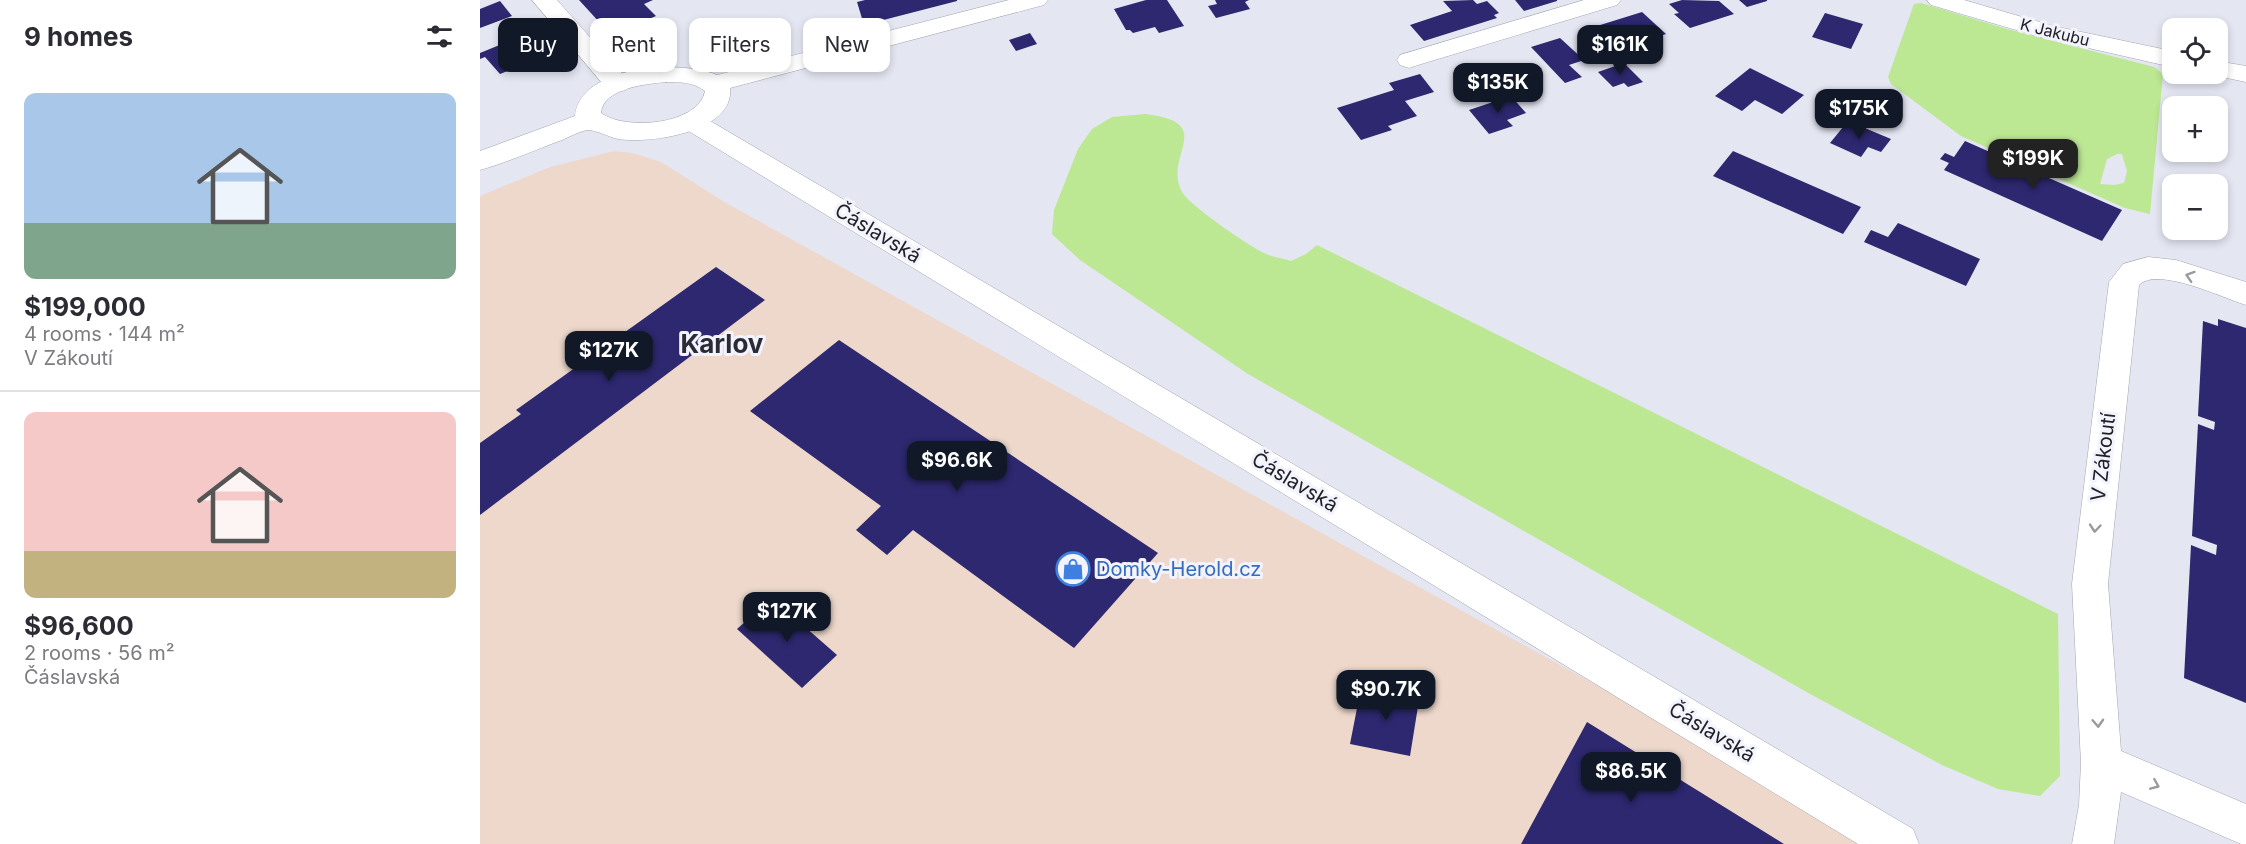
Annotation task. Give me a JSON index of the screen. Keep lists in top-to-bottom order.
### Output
{
  "streets": {
    "street": ["K Jakubu", "Čáslavská", "V Zákoutí"]
  },
  "districts": ["Karlov"],
  "places": {
    "shop": ["Domky-Herold.cz"]
  },
  "page": {
    "heading": "9 homes",
    "map_buttons": ["+", "−"],
    "chip": [
      "Buy",
      "Rent",
      "Filters",
      "New"
    ],
    "price": [
      "$161K",
      "$135K",
      "$175K",
      "$199K",
      "$127K",
      "$96.6K",
      "$127K",
      "$90.7K",
      "$86.5K"
    ],
    "list": [
      {
        "name": "$199,000",
        "note": "4 rooms · 144 m² · V Zákoutí"
      },
      {
        "name": "$96,600",
        "note": "2 rooms · 56 m² · Čáslavská"
      }
    ]
  }
}
